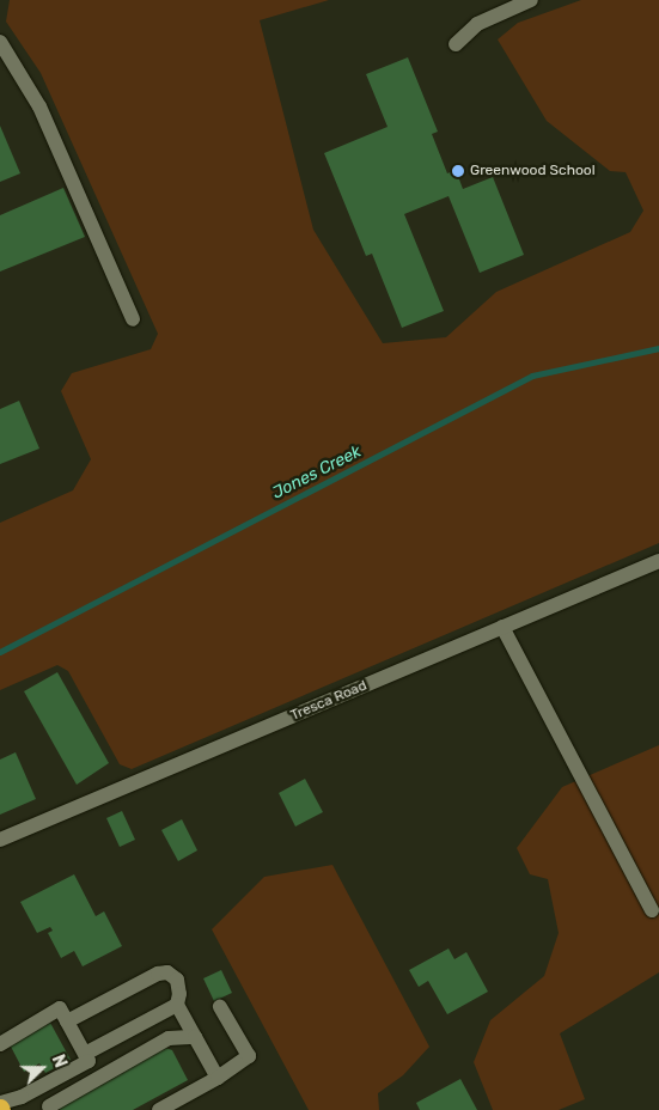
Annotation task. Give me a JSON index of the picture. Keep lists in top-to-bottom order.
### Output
{
  "streets": {
    "street": ["Tresca Road"]
  },
  "water": ["Jones Creek"],
  "places": ["Greenwood School"],
  "north": "right"
}
